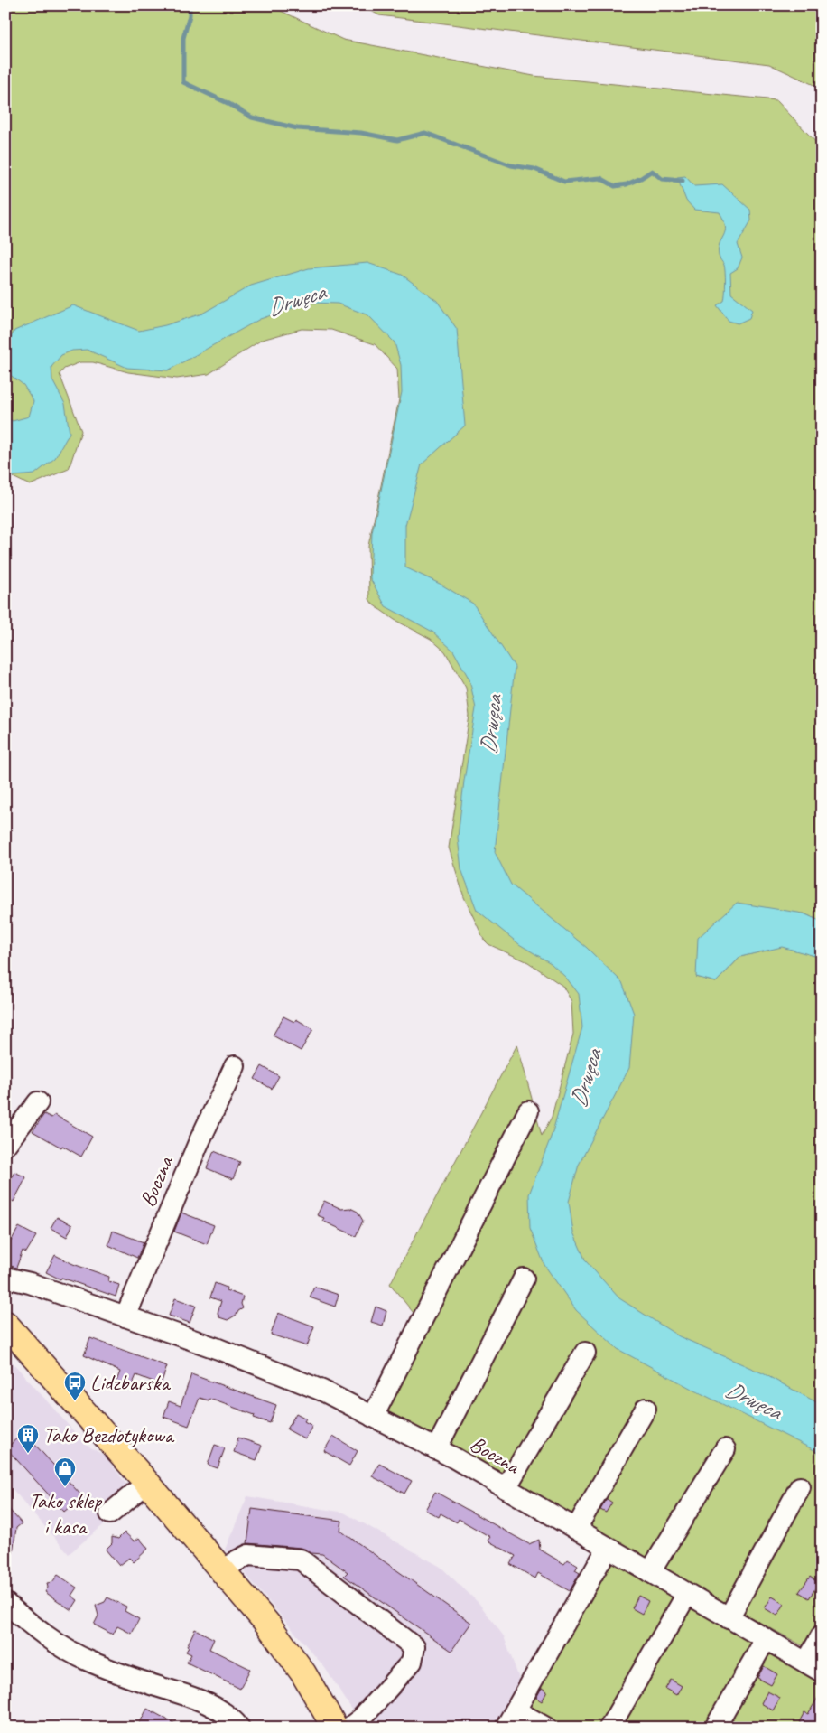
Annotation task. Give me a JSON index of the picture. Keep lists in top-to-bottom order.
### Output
{
  "streets": {
    "street": ["Boczna"]
  },
  "water": ["Drwęca"],
  "places": {
    "bus stop": ["Lidzbarska"],
    "building": ["Tako Bezdotykowa"],
    "shop": ["Tako sklep i kasa"]
  }
}
